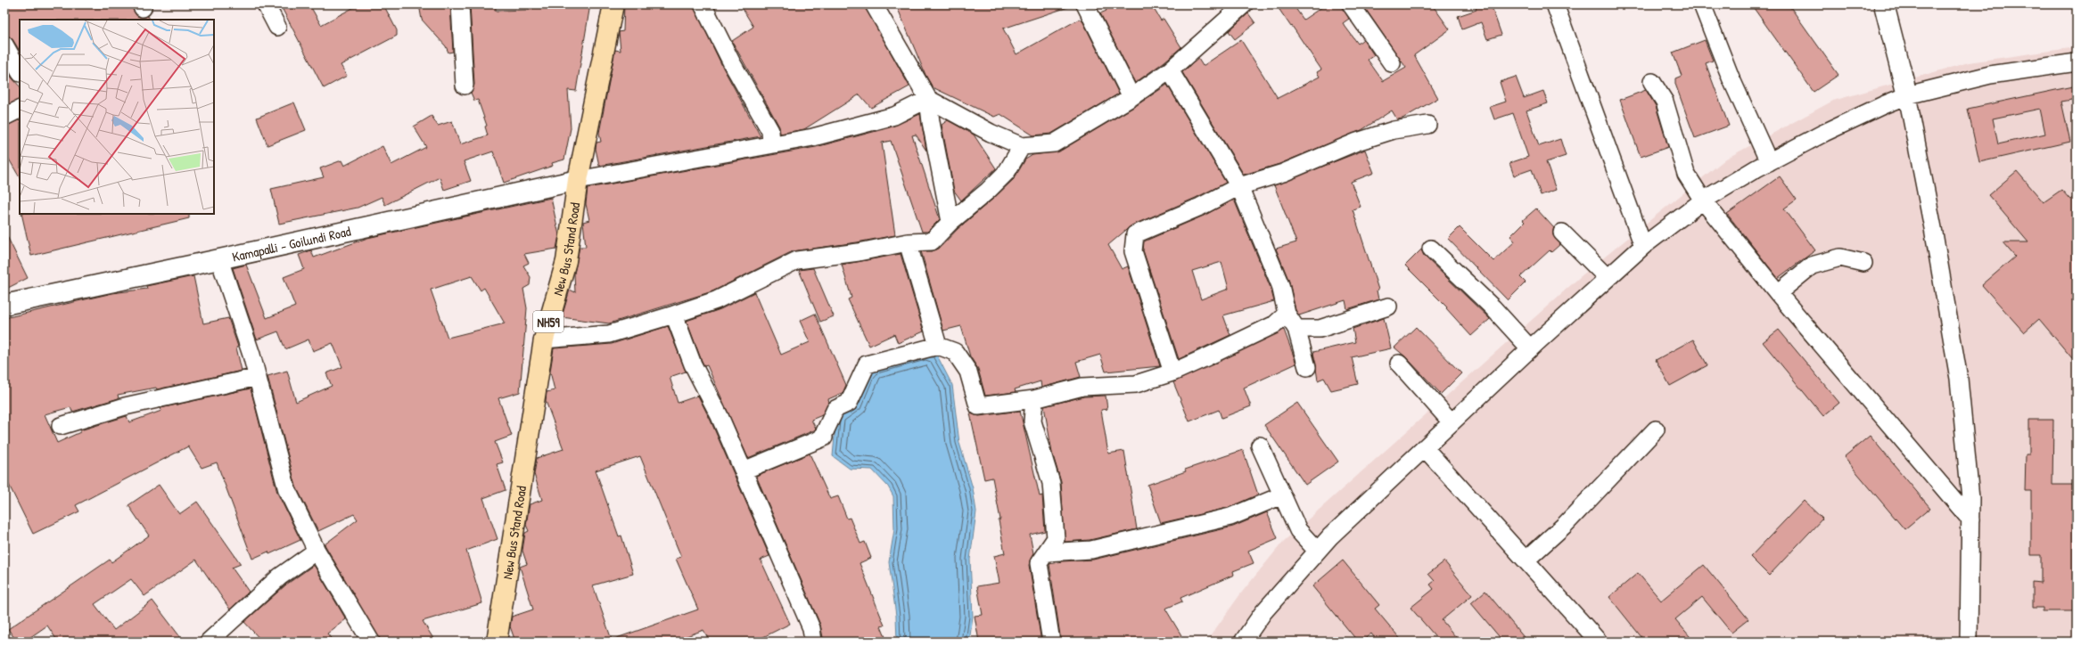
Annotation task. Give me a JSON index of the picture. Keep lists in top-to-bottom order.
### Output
{
  "streets": {
    "highway": ["New Bus Stand Road", "NH59"],
    "street": ["Kamapalli - Goilundi Road"]
  },
  "crossings": [
    ["Kamapalli - Goilundi Road", "New Bus Stand Road"]
  ]
}
